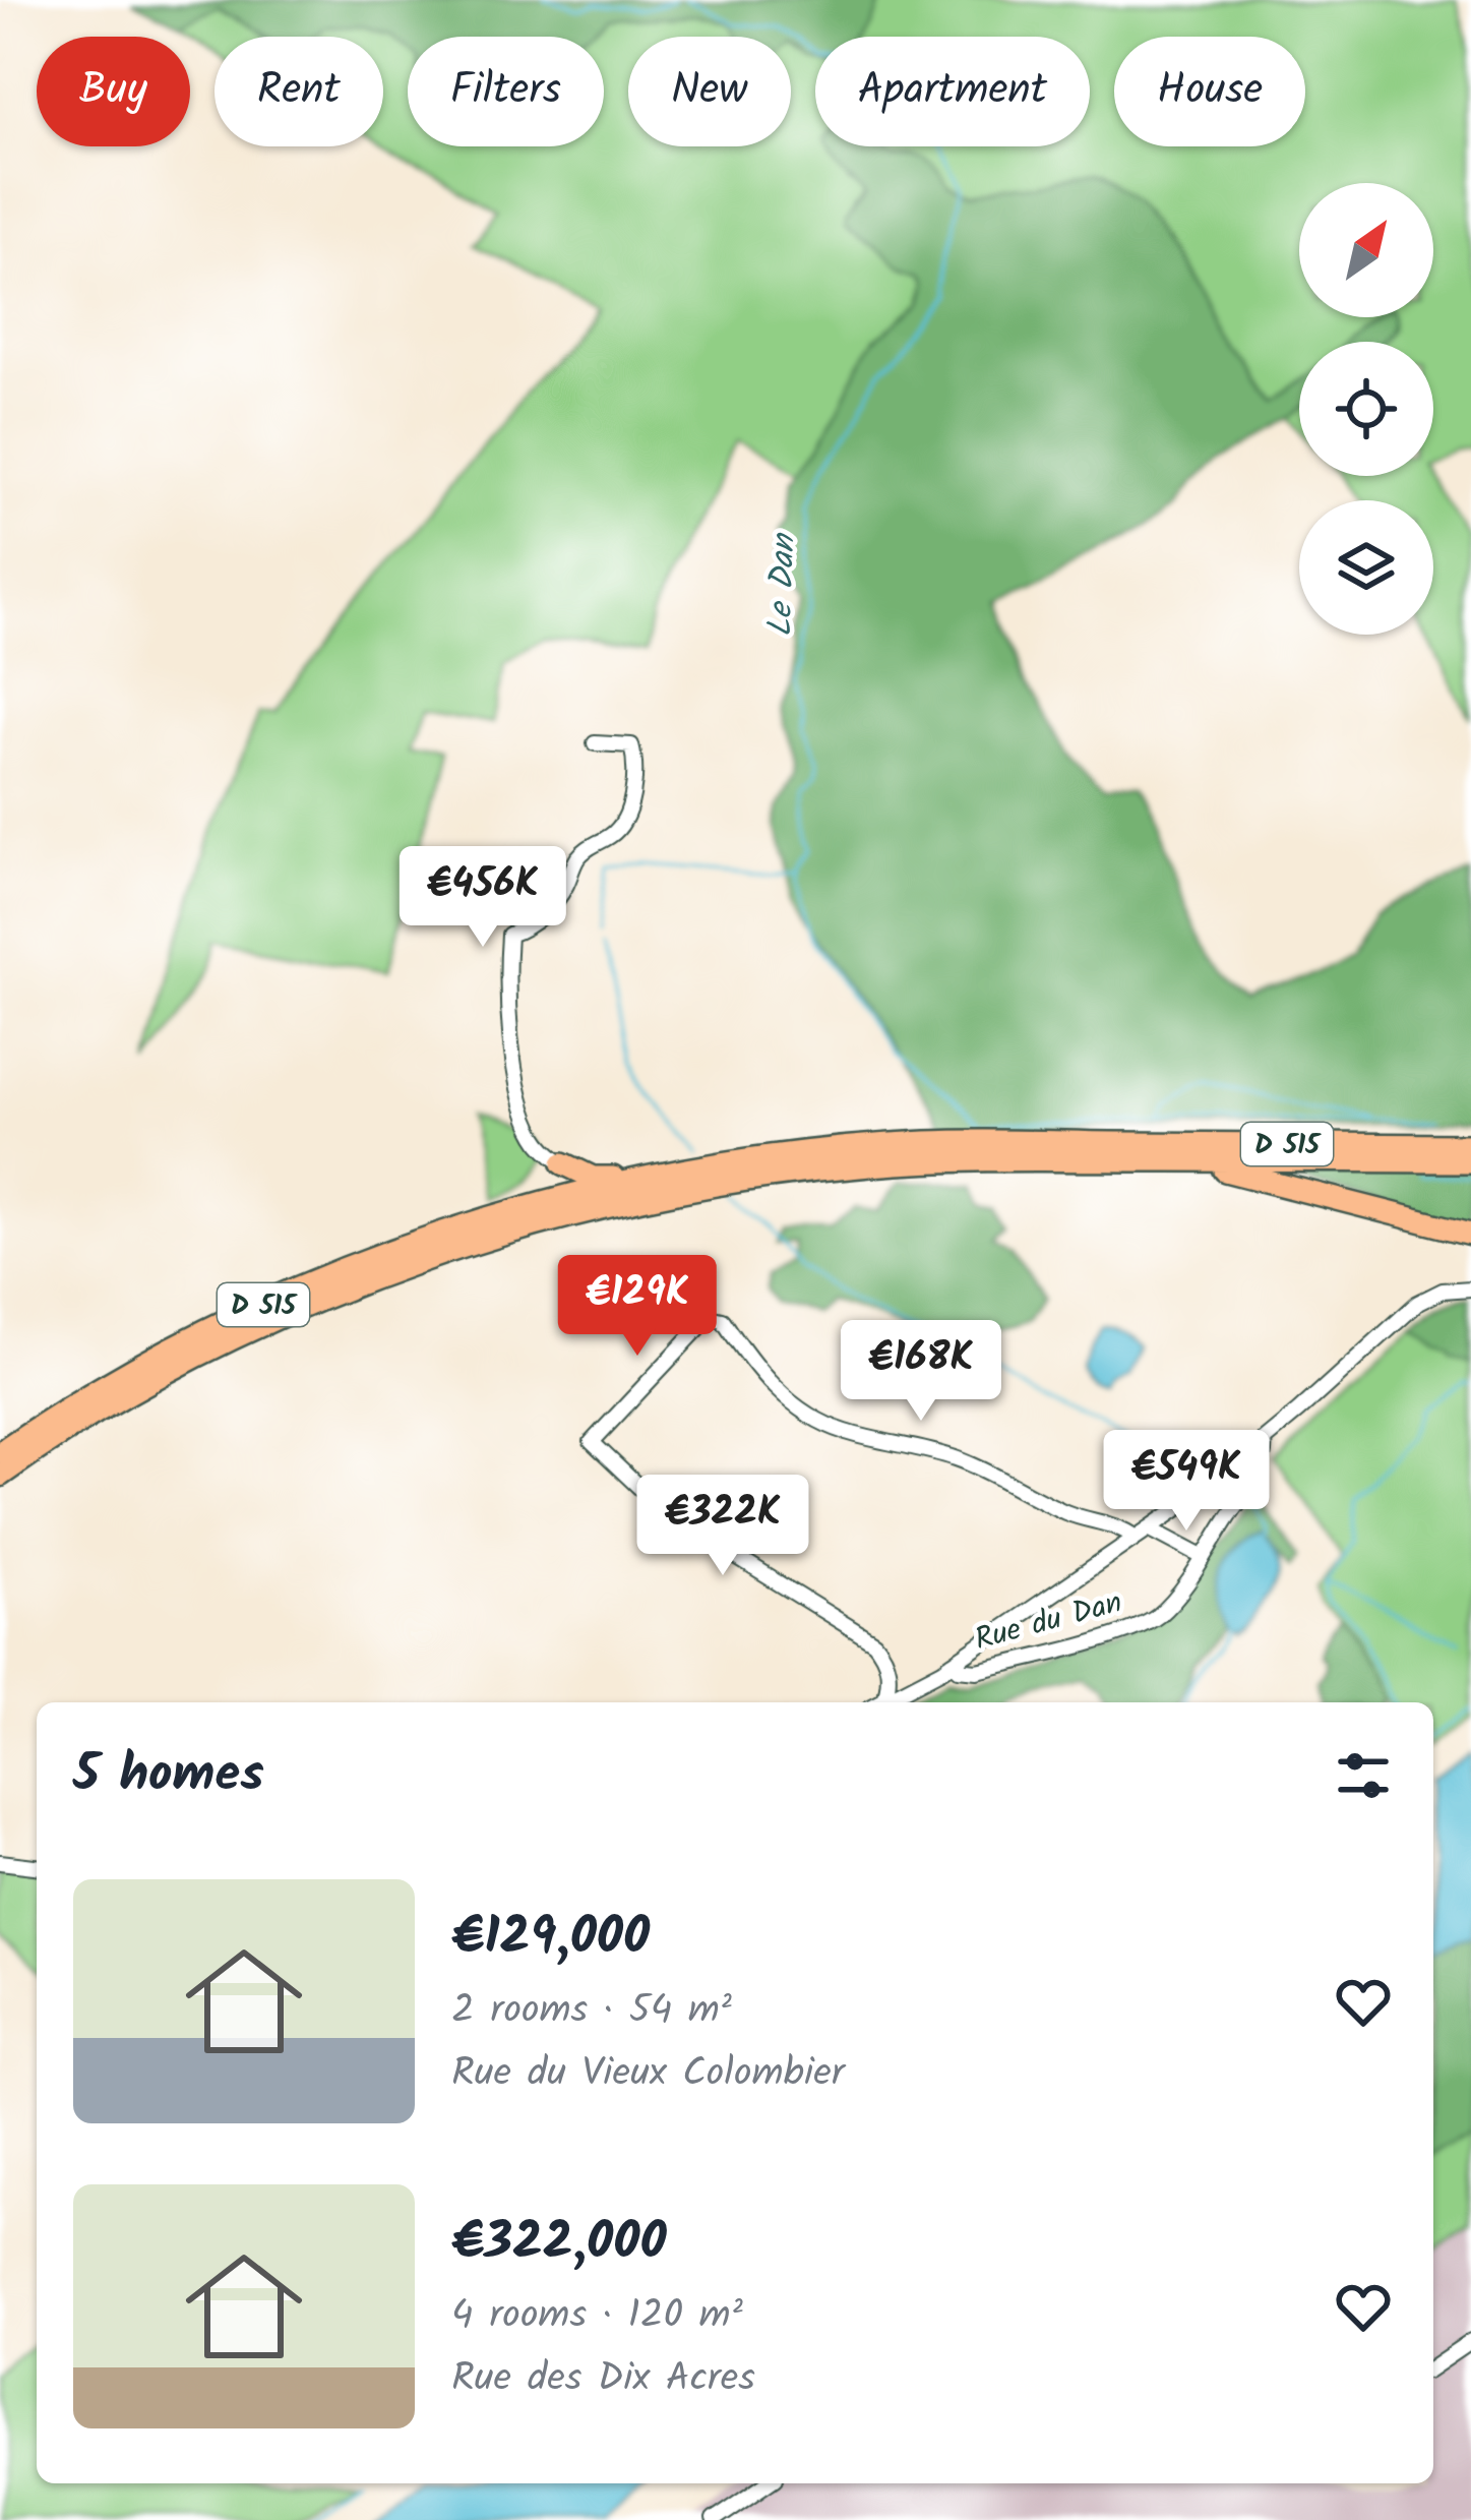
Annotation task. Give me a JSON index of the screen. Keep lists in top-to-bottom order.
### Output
{
  "streets": {
    "highway": ["D 515"],
    "street": ["Rue du Dan"]
  },
  "water": ["Le Dan"],
  "north": "top right",
  "page": {
    "chip": [
      "Buy",
      "Rent",
      "Filters",
      "New",
      "Apartment",
      "House"
    ],
    "price": [
      "€456K",
      "€129K",
      "€168K",
      "€549K",
      "€322K"
    ],
    "heading": "5 homes",
    "list": [
      {
        "name": "€129,000",
        "note": "2 rooms · 54 m² · Rue du Vieux Colombier"
      },
      {
        "name": "€322,000",
        "note": "4 rooms · 120 m² · Rue des Dix Acres"
      }
    ]
  }
}
